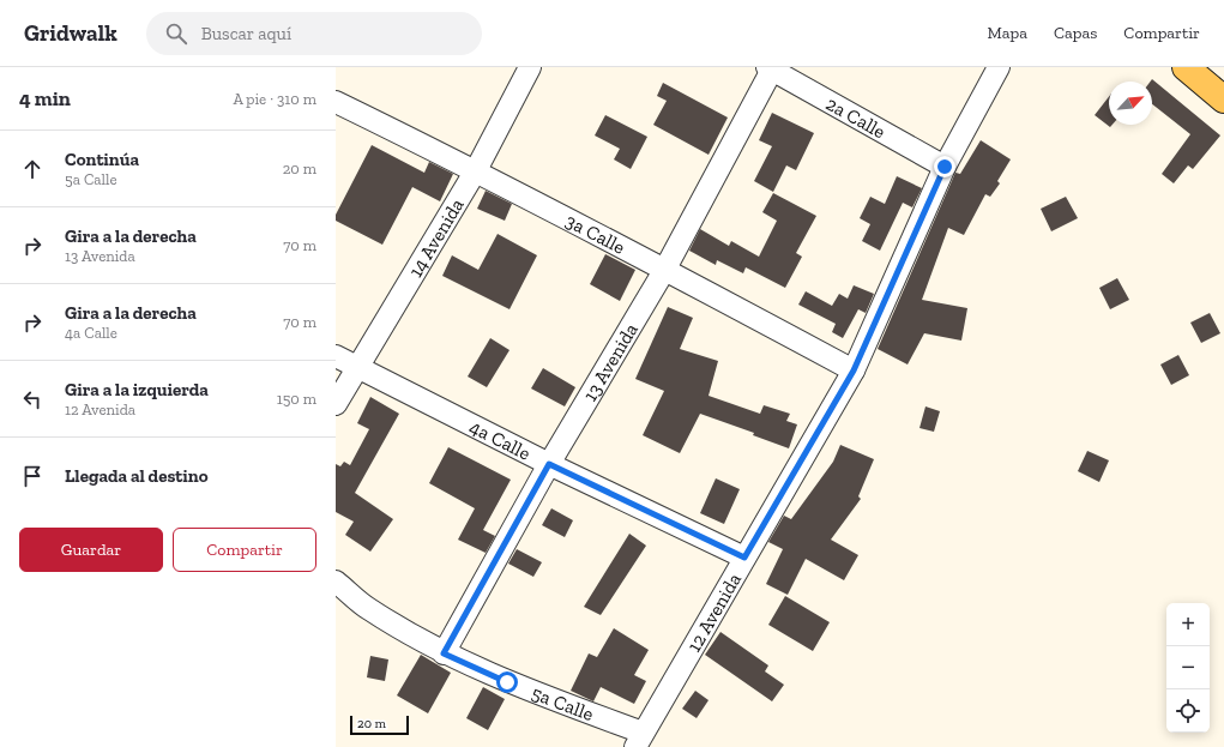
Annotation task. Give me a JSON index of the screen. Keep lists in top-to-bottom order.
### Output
{
  "streets": {
    "street": [
      "2a Calle",
      "3a Calle",
      "14 Avenida",
      "13 Avenida",
      "4a Calle",
      "12 Avenida",
      "5a Calle"
    ]
  },
  "crossings": [
    ["2a Calle", "13 Avenida"],
    ["2a Calle", "12 Avenida"],
    ["3a Calle", "14 Avenida"],
    ["3a Calle", "13 Avenida"],
    ["3a Calle", "12 Avenida"],
    ["14 Avenida", "4a Calle"],
    ["13 Avenida", "4a Calle"],
    ["13 Avenida", "5a Calle"],
    ["4a Calle", "12 Avenida"],
    ["12 Avenida", "5a Calle"]
  ],
  "scale_bar": "20 m",
  "north": "top right",
  "page": {
    "header": "Gridwalk",
    "search": "Buscar aquí",
    "nav": ["Mapa", "Capas", "Compartir"],
    "heading": ["4 min", "A pie · 310 m"],
    "list": [
      ["Continúa", "5a Calle", "20 m"],
      ["Gira a la derecha", "13 Avenida", "70 m"],
      ["Gira a la derecha", "4a Calle", "70 m"],
      ["Gira a la izquierda", "12 Avenida", "150 m"],
      "Llegada al destino"
    ],
    "buttons": ["Guardar", "Compartir"],
    "map_buttons": ["+", "−"],
    "scale": "20 m"
  }
}
